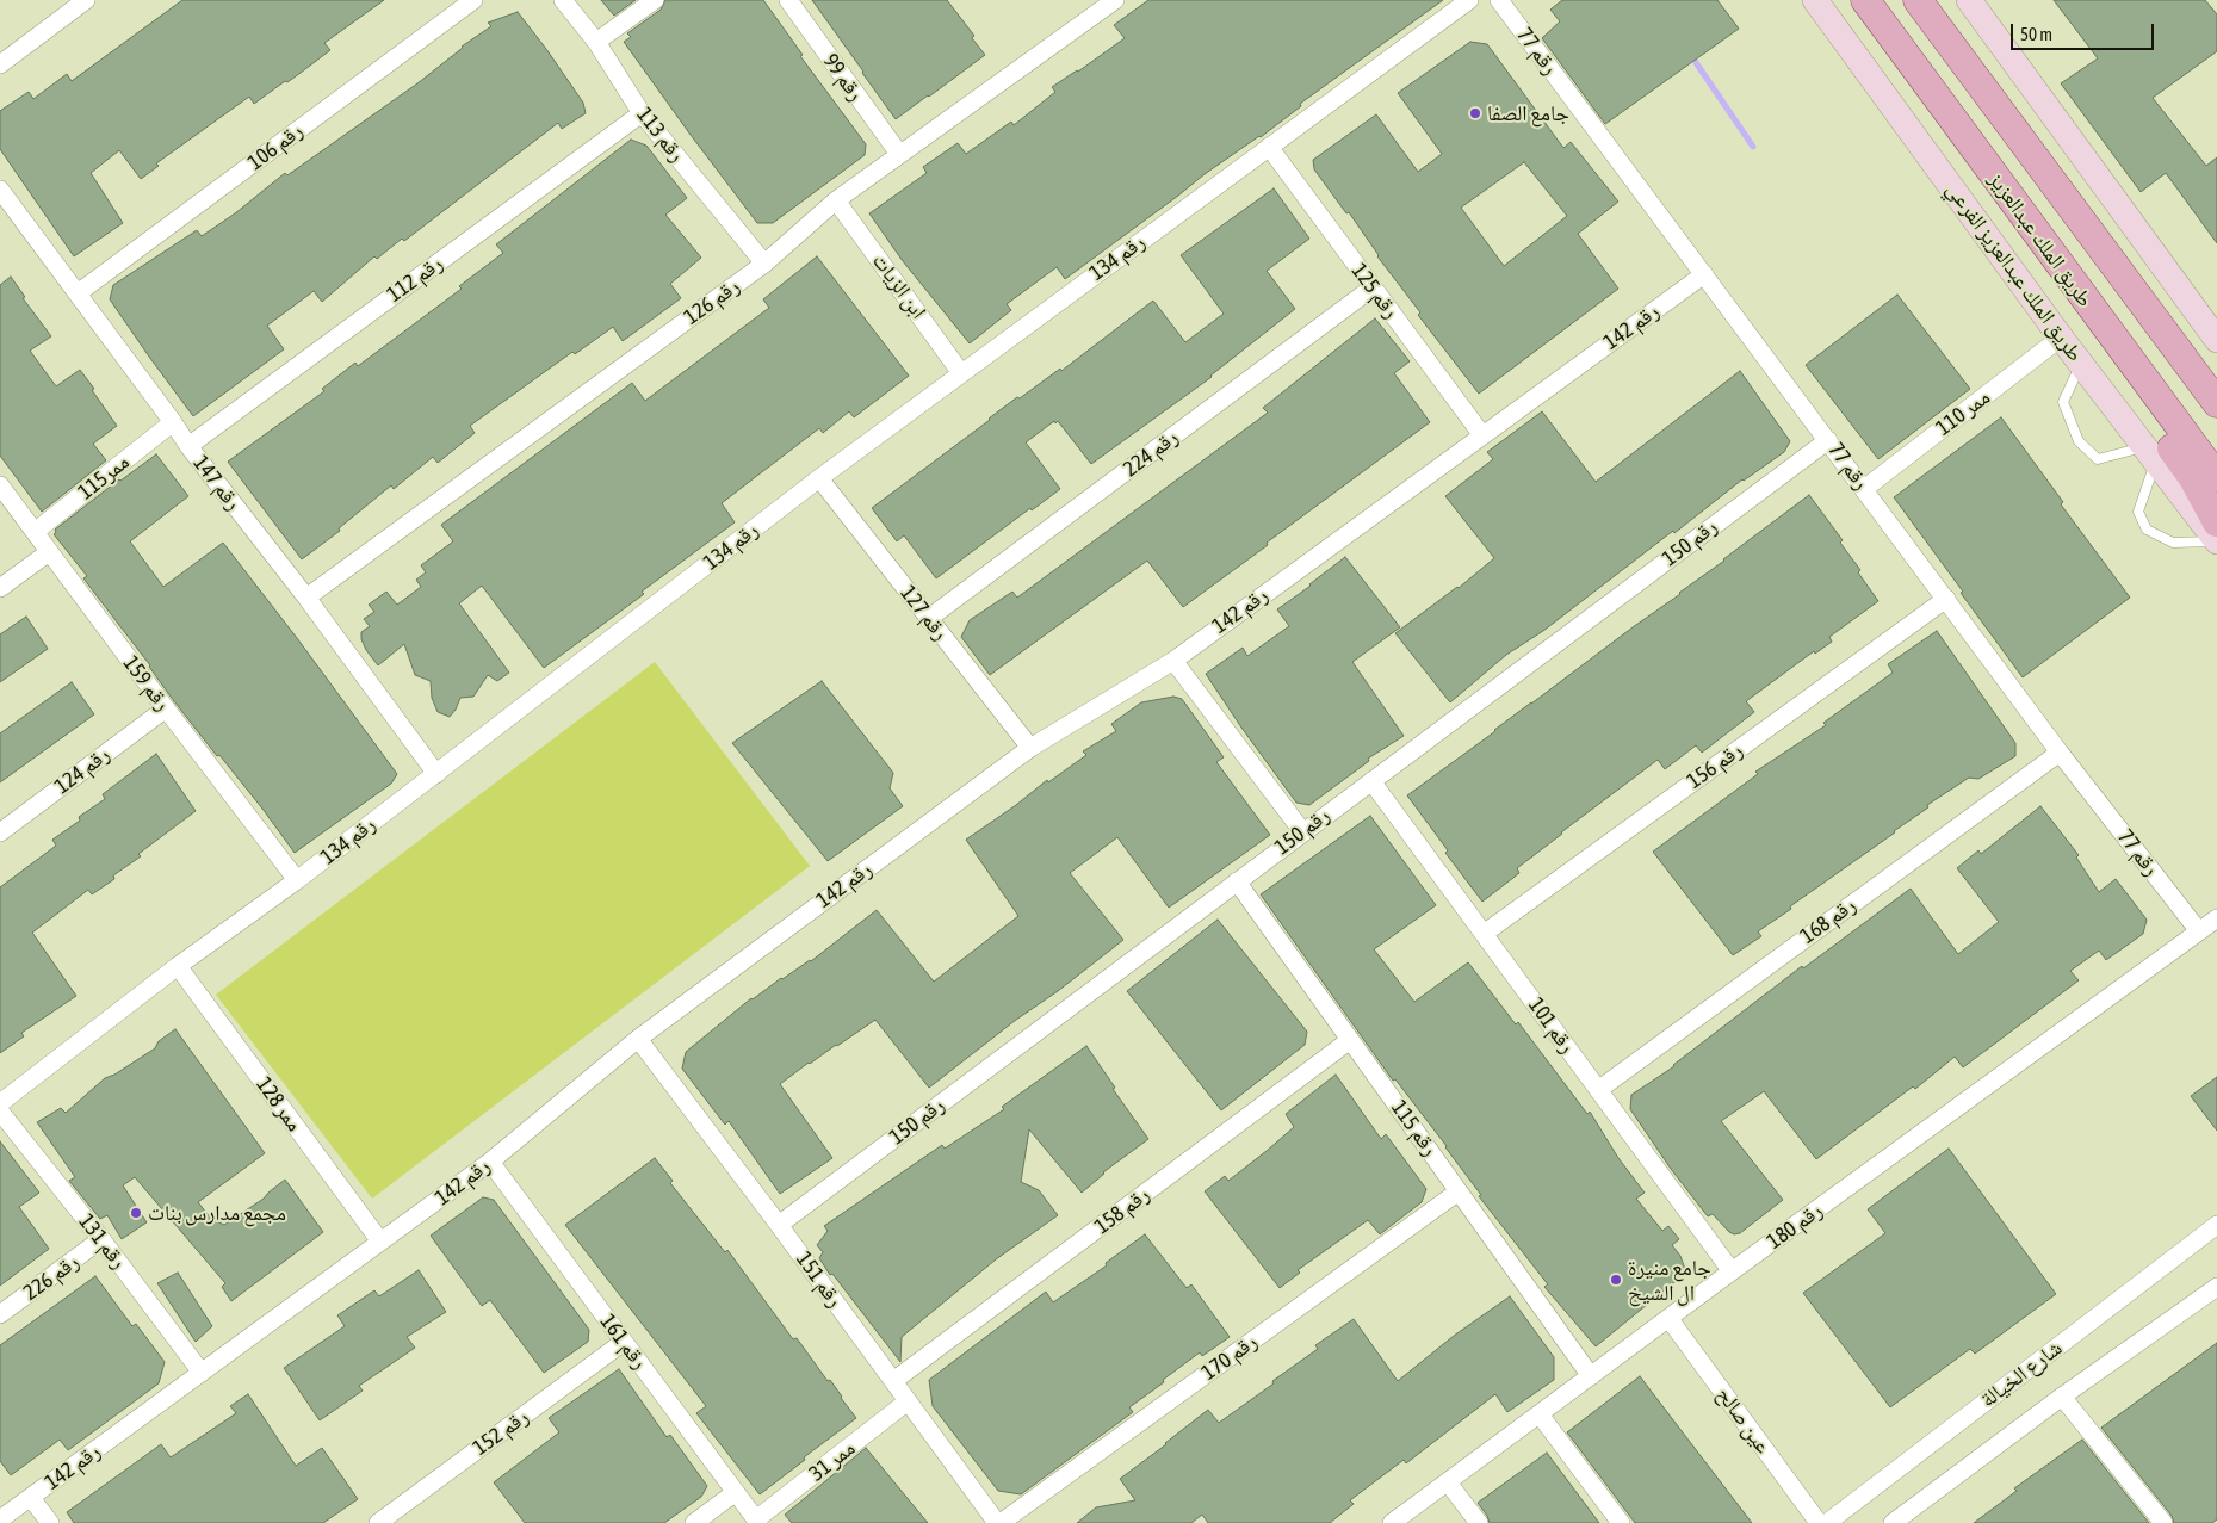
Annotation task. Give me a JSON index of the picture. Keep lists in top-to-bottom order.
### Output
{
  "streets": {
    "main road": ["طريق الملك عبدالعزيز", "طريق الملك عبدالعزيز الفرعي"],
    "street": [
      "رقم 77",
      "رقم 99",
      "رقم 113",
      "رقم 106",
      "رقم 134",
      "رقم 112",
      "ابن الزيات",
      "رقم 125",
      "رقم 126",
      "رقم 142",
      "110 ممر",
      "رقم 224",
      "ممر115",
      "رقم 147",
      "رقم 150",
      "رقم 127",
      "رقم 159",
      "رقم 156",
      "رقم 124",
      "رقم 168",
      "رقم 101",
      "ممر 128",
      "رقم 115",
      "رقم 158",
      "رقم 180",
      "رقم 131",
      "رقم 226",
      "رقم 151",
      "رقم 161",
      "رقم 170",
      "شارع الخيالة",
      "عين صالح",
      "رقم 152",
      "ممر 31"
    ]
  },
  "crossings": [
    ["رقم 77", "رقم 142"],
    ["رقم 77", "110 ممر"],
    ["رقم 77", "رقم 150"],
    ["رقم 77", "رقم 156"],
    ["رقم 77", "رقم 168"],
    ["رقم 77", "رقم 180"],
    ["رقم 99", "رقم 126"],
    ["رقم 113", "رقم 112"],
    ["رقم 113", "رقم 126"],
    ["رقم 106", "رقم 147"],
    ["رقم 134", "ابن الزيات"],
    ["رقم 134", "رقم 125"],
    ["رقم 134", "رقم 147"],
    ["رقم 134", "رقم 127"],
    ["رقم 134", "رقم 159"],
    ["رقم 134", "ممر 128"],
    ["طريق الملك عبدالعزيز الفرعي", "110 ممر"],
    ["رقم 112", "رقم 147"],
    ["ابن الزيات", "رقم 126"],
    ["رقم 125", "رقم 142"],
    ["رقم 125", "رقم 224"],
    ["رقم 126", "رقم 147"],
    ["رقم 142", "رقم 127"],
    ["رقم 142", "ممر 128"],
    ["رقم 142", "رقم 131"],
    ["رقم 142", "رقم 151"],
    ["رقم 142", "رقم 161"],
    ["رقم 224", "رقم 127"],
    ["ممر115", "رقم 147"],
    ["ممر115", "رقم 159"],
    ["رقم 150", "رقم 101"],
    ["رقم 150", "رقم 115"],
    ["رقم 150", "رقم 151"],
    ["رقم 159", "رقم 124"],
    ["رقم 156", "رقم 101"],
    ["رقم 168", "رقم 101"],
    ["رقم 101", "رقم 180"],
    ["رقم 115", "رقم 158"],
    ["رقم 115", "رقم 180"],
    ["رقم 115", "رقم 170"],
    ["رقم 158", "رقم 151"],
    ["رقم 180", "عين صالح"],
    ["رقم 131", "رقم 226"],
    ["رقم 151", "رقم 170"],
    ["رقم 151", "ممر 31"],
    ["رقم 161", "رقم 152"],
    ["رقم 161", "ممر 31"]
  ],
  "places": ["جامع الصفا", "مجمع مدارس بنات", "جامع منيرة ال الشيخ"],
  "scale_bar": "50 m"
}
